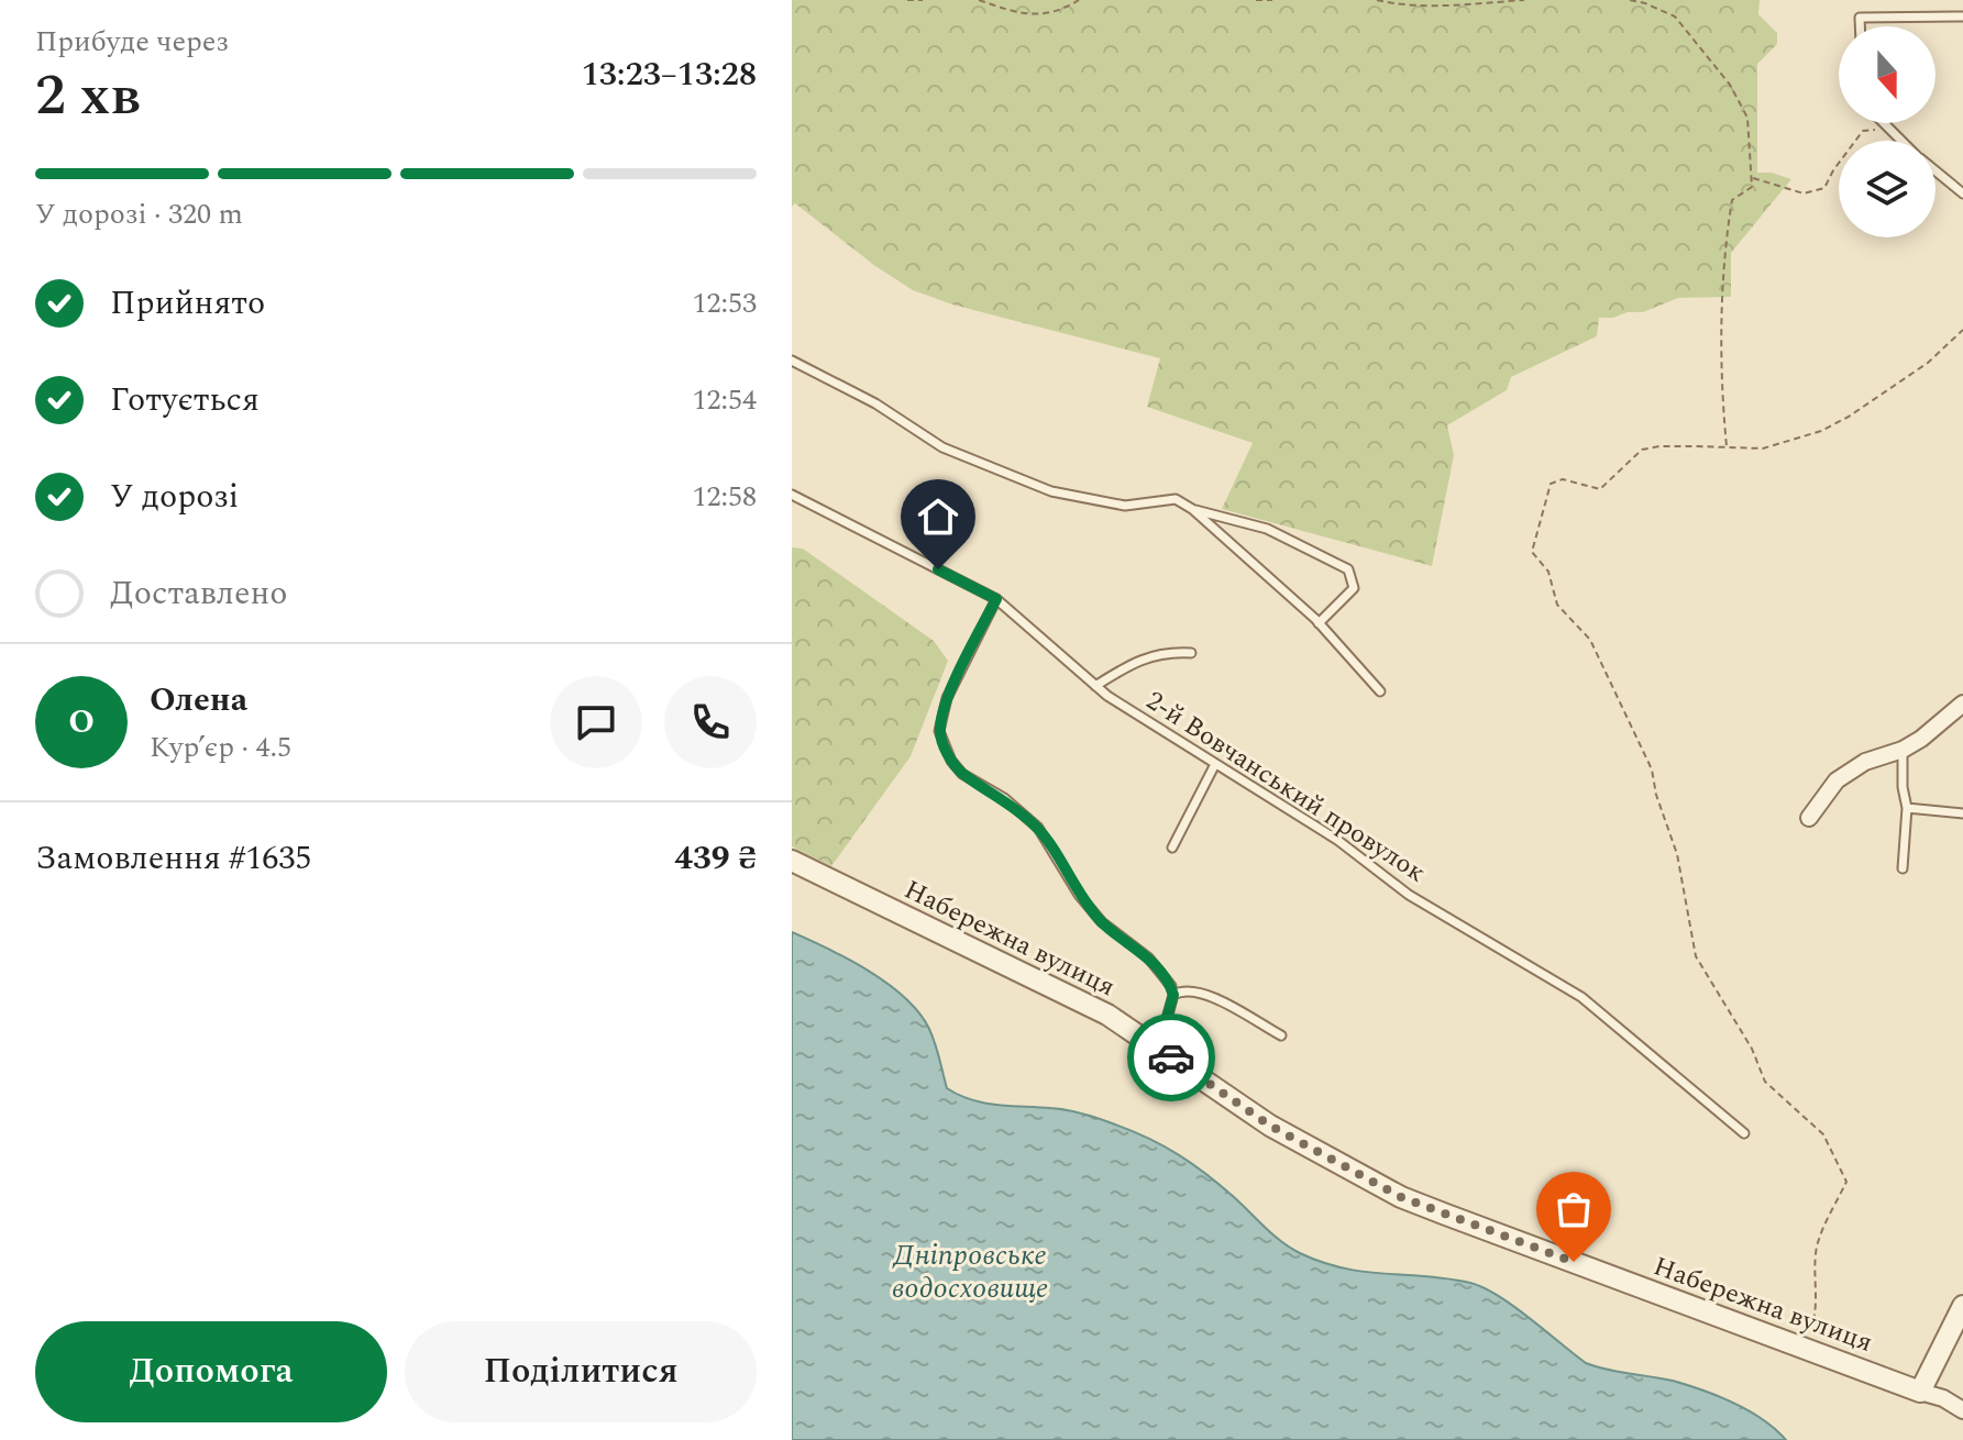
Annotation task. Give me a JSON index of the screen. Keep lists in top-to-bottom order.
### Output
{
  "streets": {
    "street": ["Набережна вулиця"],
    "lane": ["2-й Вовчанський провулок"]
  },
  "water": ["Дніпровське водосховище"],
  "north": "bottom",
  "page": {
    "heading": ["2 хв", "Прибуде через", "13:23–13:28"],
    "panel": [
      "Олена",
      "Кур’єр · 4.5",
      "Замовлення #1635",
      "439 ₴"
    ],
    "bar": "У дорозі · 320 m",
    "list": [
      ["Прийнято", "12:53"],
      ["Готується", "12:54"],
      ["У дорозі", "12:58"],
      "Доставлено"
    ],
    "round": "О",
    "buttons": ["Допомога", "Поділитися"]
  }
}
